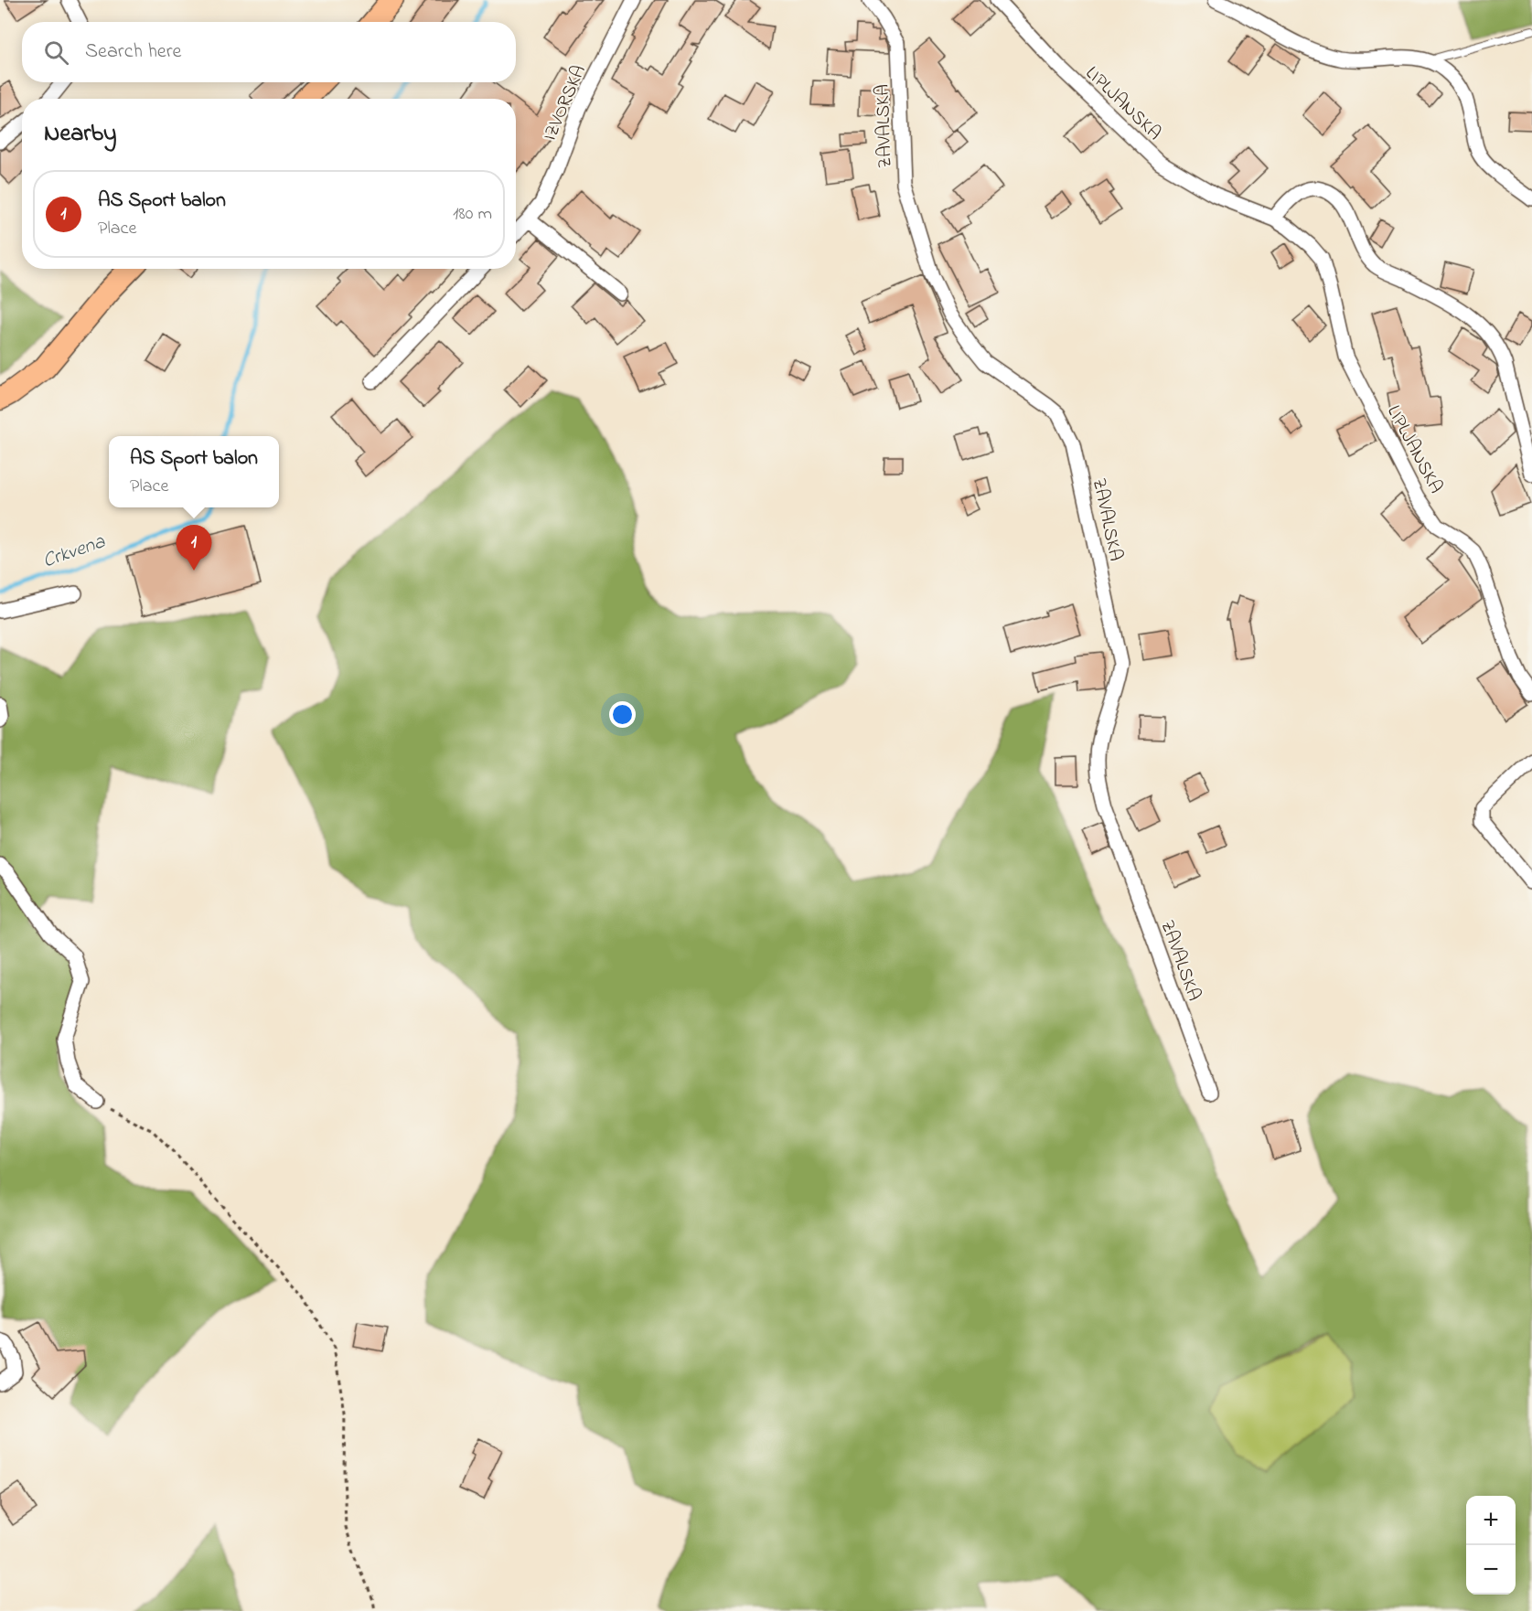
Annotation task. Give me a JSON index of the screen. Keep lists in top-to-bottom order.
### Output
{
  "streets": {
    "street": ["IZVORSKA", "LIPLJANSKA", "ZAVALSKA"]
  },
  "water": ["Crkvena"],
  "page": {
    "search": "Search here",
    "heading": "Nearby",
    "list": [
      {
        "mark": "1",
        "name": "AS Sport balon",
        "note": "Place",
        "value": "180 m"
      }
    ],
    "popup": ["AS Sport balon", "Place"],
    "pins": "1",
    "map_buttons": ["+", "−"]
  }
}
